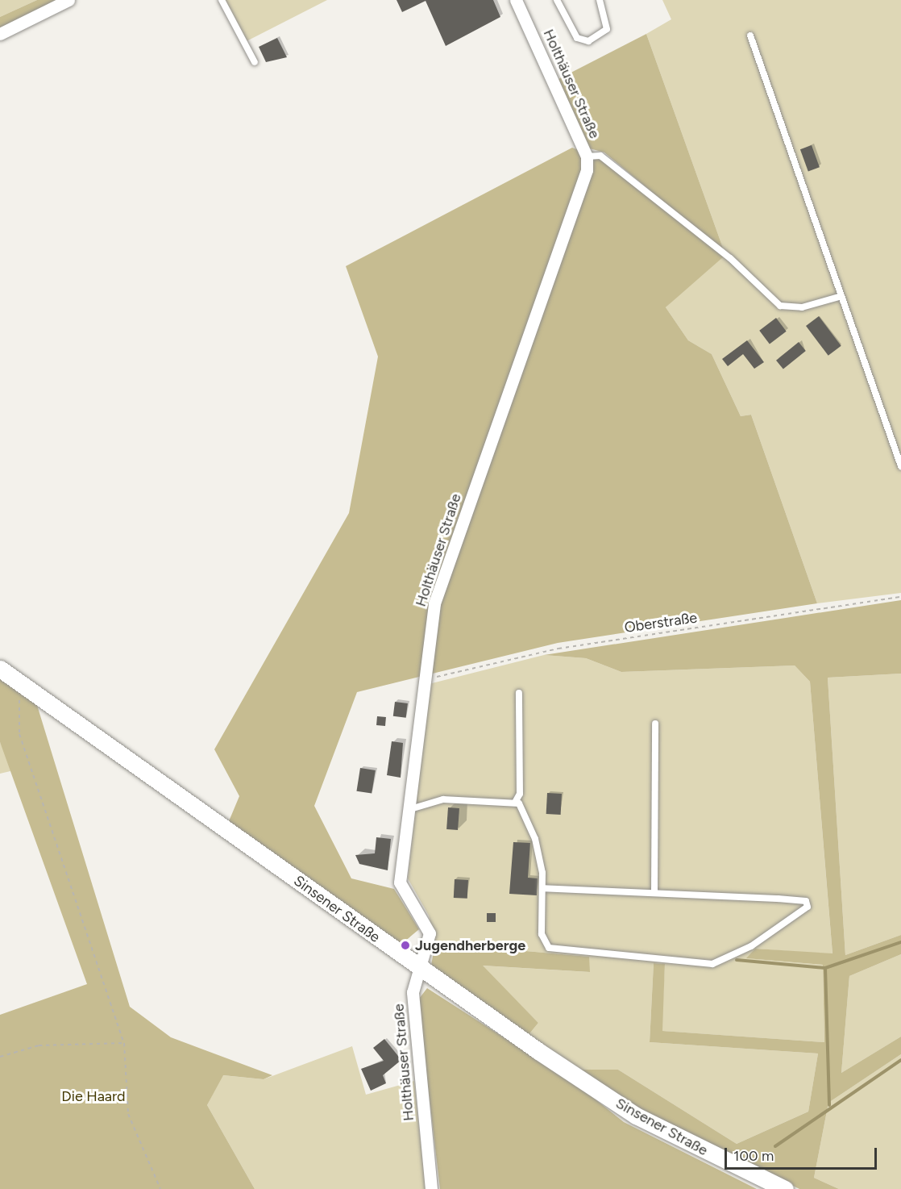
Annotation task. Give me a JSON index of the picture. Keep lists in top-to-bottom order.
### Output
{
  "streets": {
    "main road": ["Sinsener Straße"],
    "street": ["Holthäuser Straße"],
    "path": ["Oberstraße"]
  },
  "crossings": [
    ["Holthäuser Straße", "Oberstraße"],
    ["Holthäuser Straße", "Sinsener Straße"]
  ],
  "parks": ["Die Haard"],
  "places": ["Jugendherberge"],
  "scale_bar": "100 m"
}
